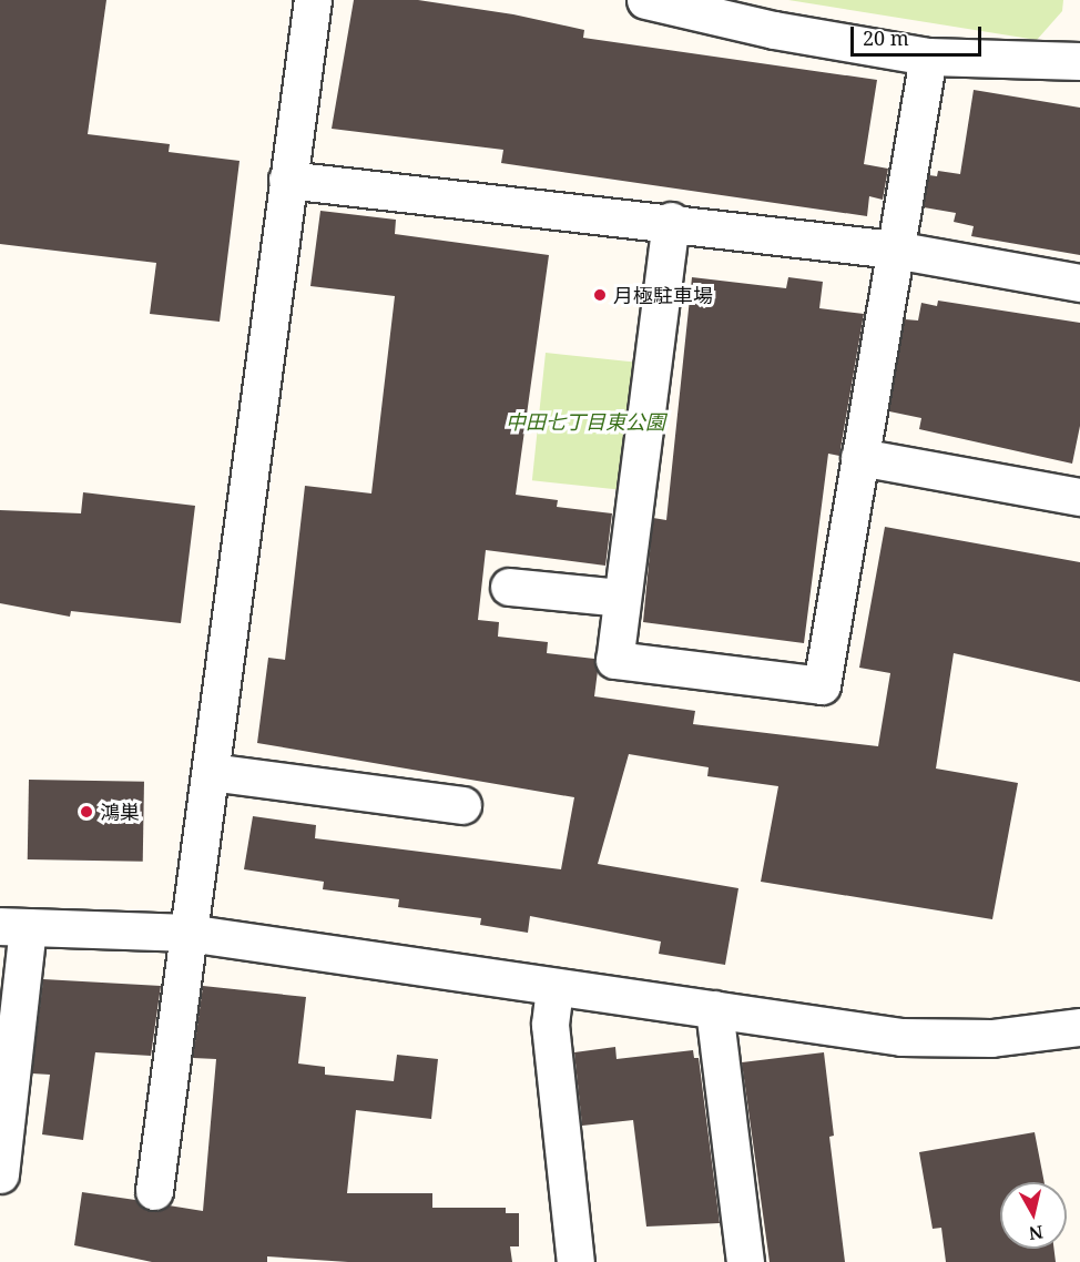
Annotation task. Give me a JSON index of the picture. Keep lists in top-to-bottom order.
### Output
{
  "parks": ["中田七丁目東公園"],
  "places": ["月極駐車場", "鴻巣"],
  "scale_bar": "20 m",
  "north": "bottom"
}
